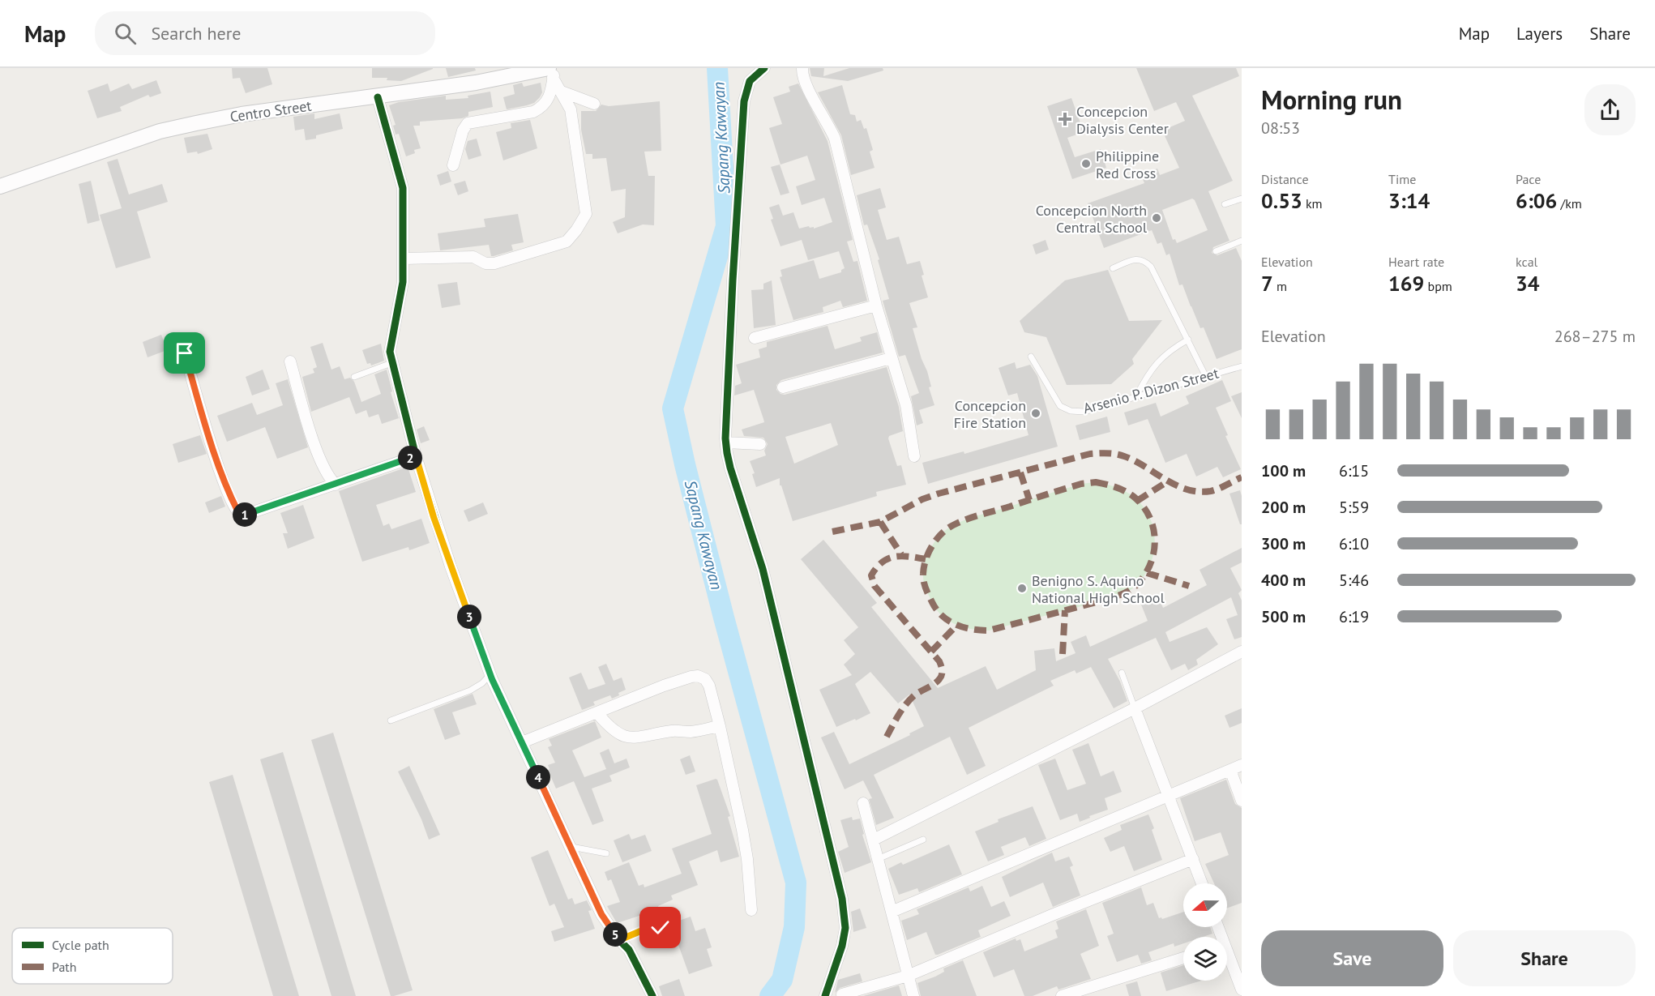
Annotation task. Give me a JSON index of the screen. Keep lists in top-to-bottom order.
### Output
{
  "streets": {
    "street": ["Centro Street"],
    "lane": ["Arsenio P. Dizon Street"]
  },
  "water": ["Sapang Kawayan"],
  "places": {
    "health": ["Concepcion Dialysis Center"],
    "other": [
      "Philippine Red Cross",
      "Concepcion North Central School",
      "Concepcion Fire Station",
      "Benigno S. Aquino National High School"
    ]
  },
  "legend": ["Cycle path", "Path"],
  "north": "left",
  "page": {
    "header": "Map",
    "search": "Search here",
    "nav": ["Map", "Layers", "Share"],
    "heading": ["Morning run", "08:53"],
    "stats": [
      ["Distance", "0.53 km"],
      ["Time", "3:14"],
      ["Pace", "6:06 /km"],
      ["Elevation", "7 m"],
      ["Heart rate", "169 bpm"],
      ["kcal", "34"]
    ],
    "chart": ["Elevation", "268–275 m"],
    "pins": [
      "2",
      "1",
      "3",
      "4",
      "5"
    ],
    "list": [
      {
        "name": "100 m",
        "note": "6:15"
      },
      {
        "name": "200 m",
        "note": "5:59"
      },
      {
        "name": "300 m",
        "note": "6:10"
      },
      {
        "name": "400 m",
        "note": "5:46"
      },
      {
        "name": "500 m",
        "note": "6:19"
      }
    ],
    "buttons": ["Save", "Share"]
  }
}
